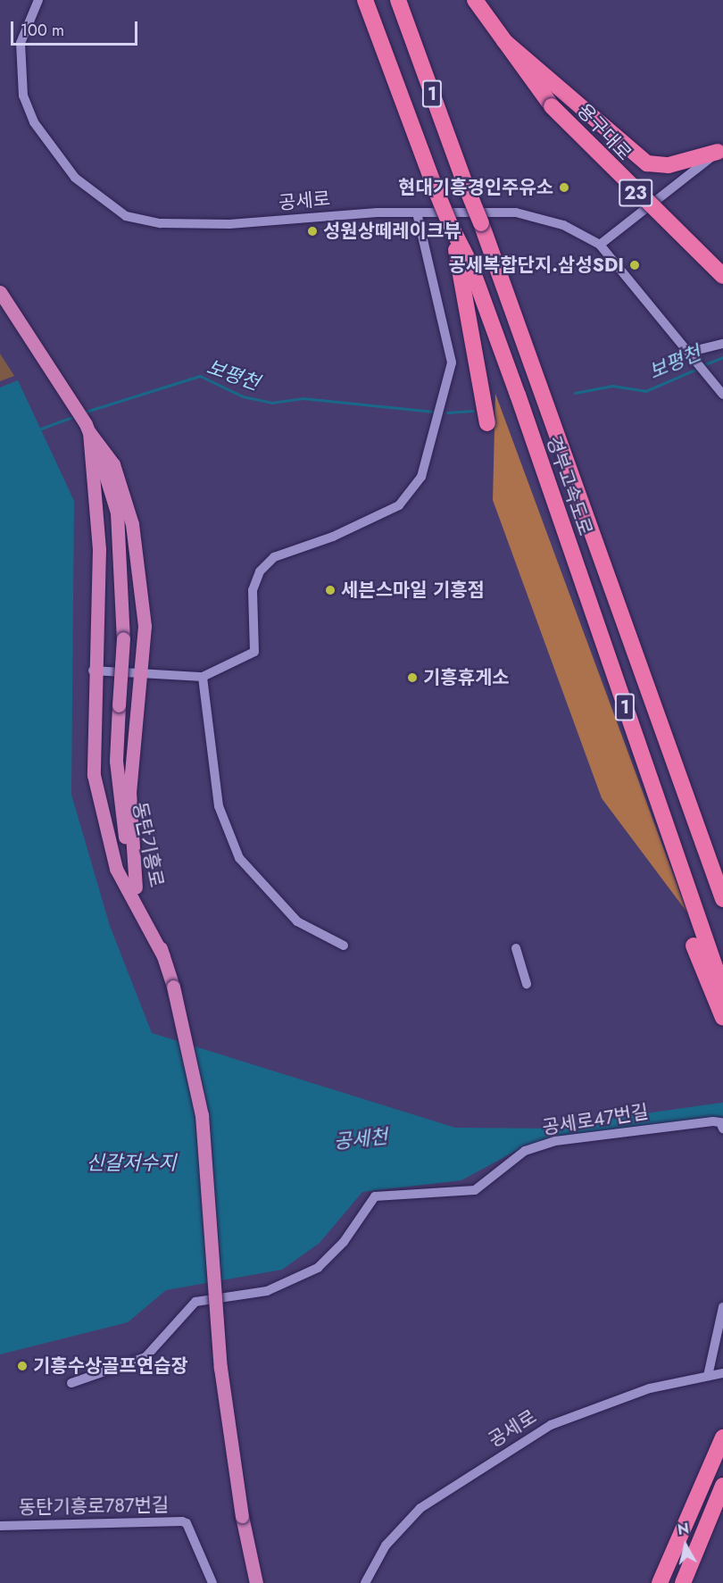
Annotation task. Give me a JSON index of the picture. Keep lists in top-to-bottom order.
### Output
{
  "streets": {
    "highway": [
      "1",
      "용구대로",
      "23",
      "경부고속도로"
    ],
    "main road": ["동탄기흥로"],
    "street": ["공세로", "공세로47번길", "동탄기흥로787번길"]
  },
  "water": ["보평천", "공세천", "신갈저수지"],
  "places": [
    "현대기흥경인주유소",
    "성원상떼레이크뷰",
    "공세복합단지.삼성SDI",
    "세븐스마일 기흥점",
    "기흥휴게소",
    "기흥수상골프연습장"
  ],
  "scale_bar": "100 m",
  "north": "top"
}
